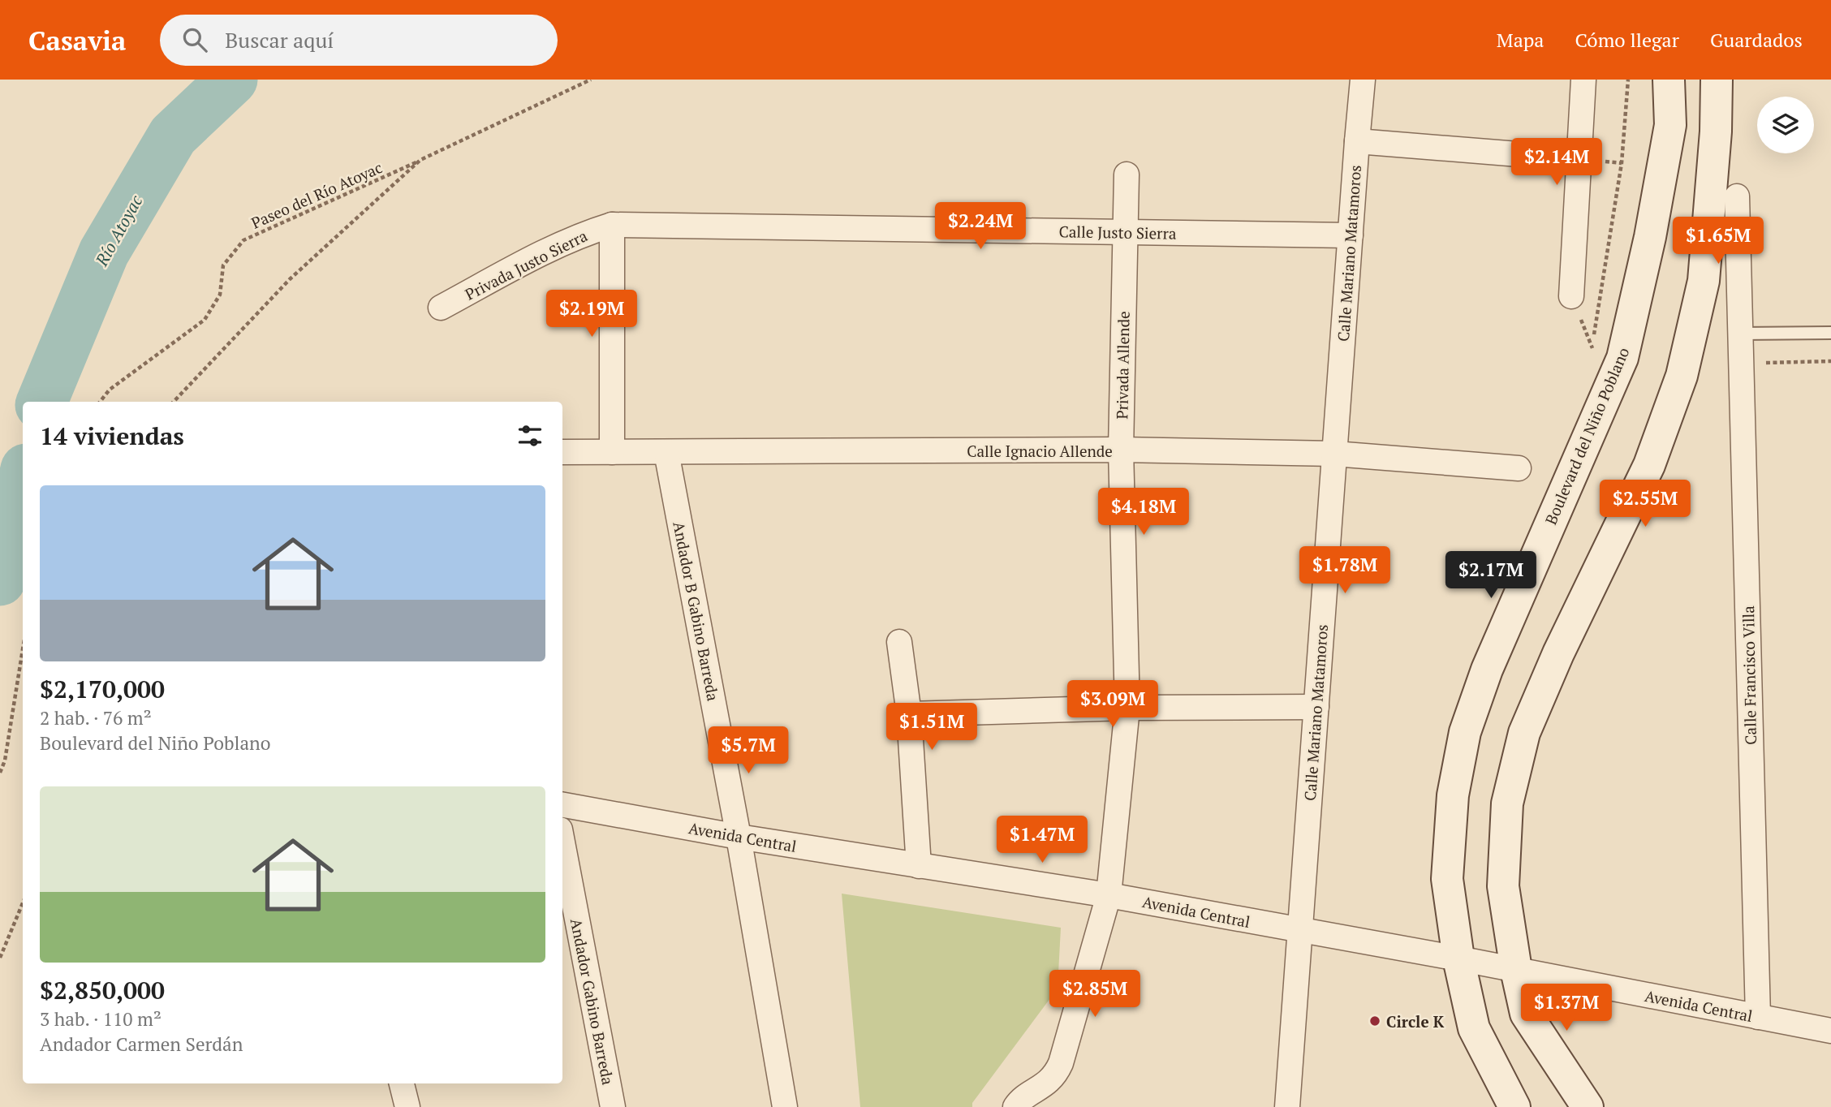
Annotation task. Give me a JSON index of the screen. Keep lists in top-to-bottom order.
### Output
{
  "streets": {
    "main road": ["Boulevard del Niño Poblano"],
    "street": [
      "Calle Justo Sierra",
      "Calle Mariano Matamoros",
      "Privada Justo Sierra",
      "Privada Allende",
      "Calle Ignacio Allende",
      "Andador B Gabino Barreda",
      "Calle Francisco Villa",
      "Avenida Central",
      "Andador Gabino Barreda"
    ],
    "path": ["Paseo del Río Atoyac"]
  },
  "crossings": [
    ["Calle Justo Sierra", "Calle Mariano Matamoros"],
    ["Calle Justo Sierra", "Privada Justo Sierra"],
    ["Calle Justo Sierra", "Privada Allende"],
    ["Calle Mariano Matamoros", "Calle Ignacio Allende"],
    ["Calle Mariano Matamoros", "Avenida Central"],
    ["Privada Allende", "Calle Ignacio Allende"],
    ["Privada Allende", "Avenida Central"],
    ["Boulevard del Niño Poblano", "Avenida Central"],
    ["Calle Ignacio Allende", "Andador B Gabino Barreda"],
    ["Andador B Gabino Barreda", "Avenida Central"],
    ["Calle Francisco Villa", "Avenida Central"]
  ],
  "water": ["Río Atoyac"],
  "places": ["Circle K"],
  "page": {
    "header": "Casavia",
    "search": "Buscar aquí",
    "nav": ["Mapa", "Cómo llegar", "Guardados"],
    "price": [
      "$2.14M",
      "$2.24M",
      "$1.65M",
      "$2.19M",
      "$2.55M",
      "$4.18M",
      "$1.78M",
      "$2.17M",
      "$3.09M",
      "$1.51M",
      "$5.7M",
      "$1.47M",
      "$2.85M",
      "$1.37M"
    ],
    "heading": "14 viviendas",
    "list": [
      {
        "name": "$2,170,000",
        "note": "2 hab. · 76 m² · Boulevard del Niño Poblano"
      },
      {
        "name": "$2,850,000",
        "note": "3 hab. · 110 m² · Andador Carmen Serdán"
      }
    ]
  }
}
